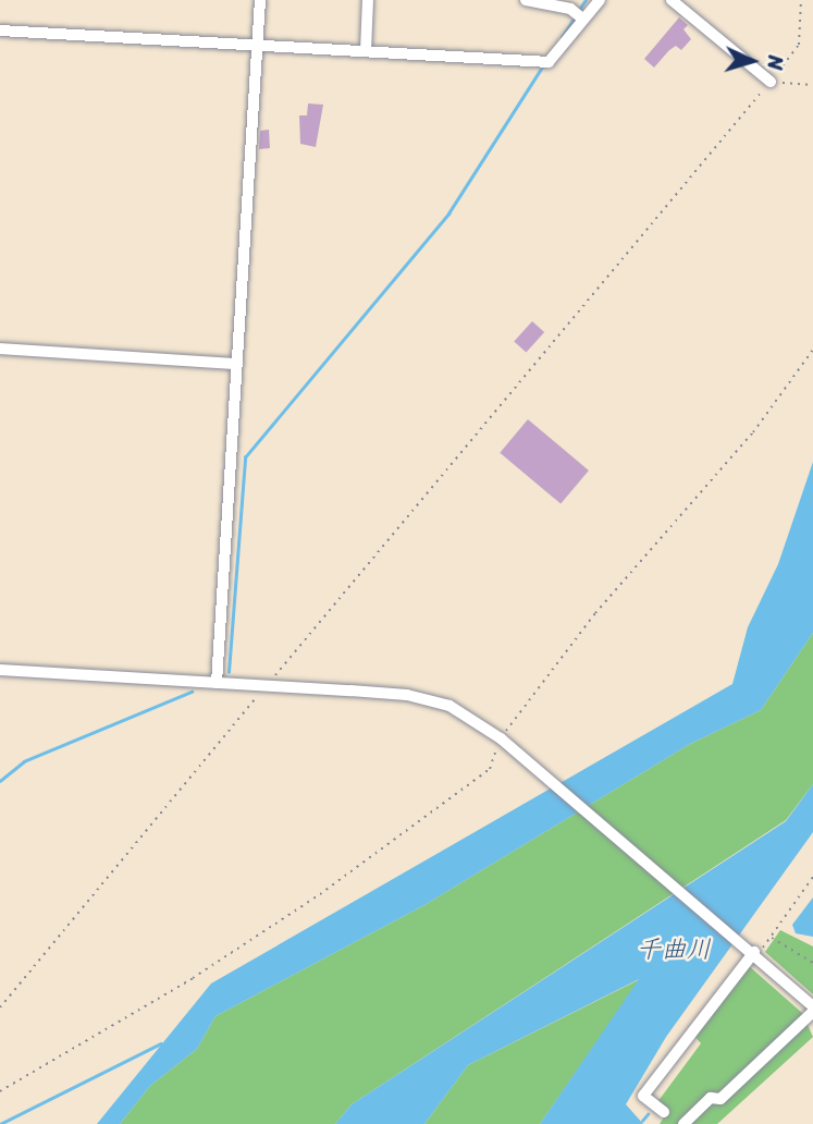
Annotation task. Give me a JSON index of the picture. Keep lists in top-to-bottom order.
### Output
{
  "water": ["千曲川"],
  "north": "right"
}
